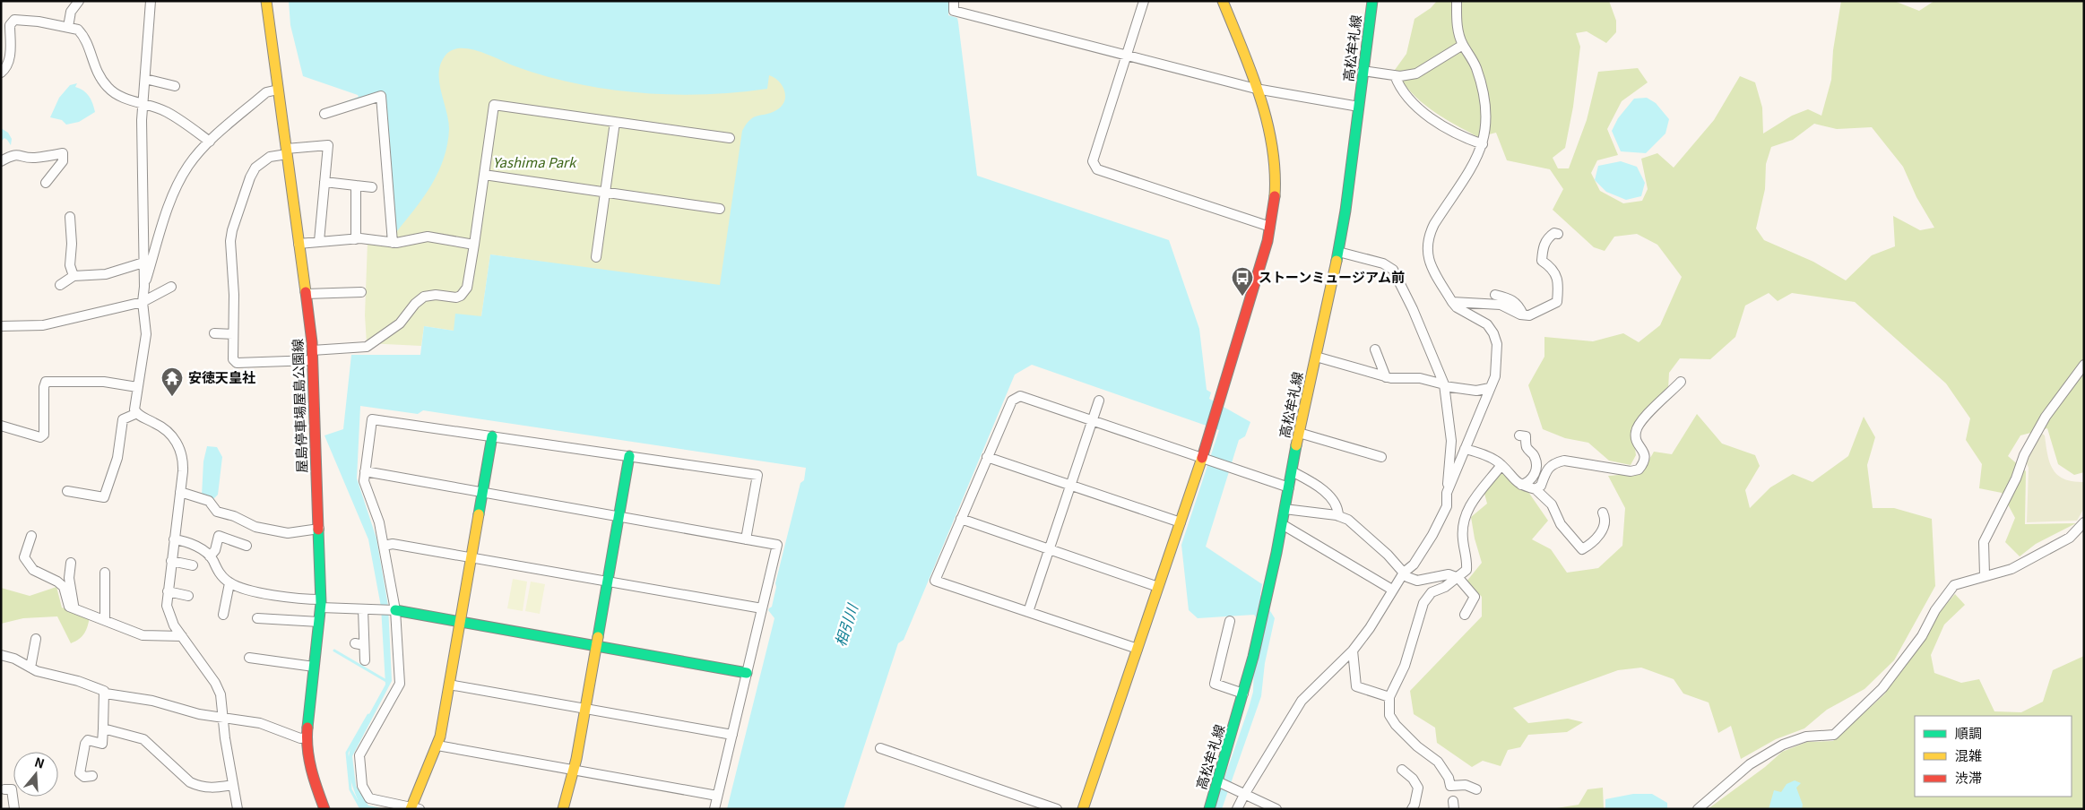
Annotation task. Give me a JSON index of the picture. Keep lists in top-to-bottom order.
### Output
{
  "streets": {
    "street": ["高松牟礼線", "屋島停車場屋島公園線"]
  },
  "water": ["相引川"],
  "parks": ["Yashima Park"],
  "places": {
    "bus stop": ["ストーンミュージアム前"],
    "temple": ["安徳天皇社"]
  },
  "legend": ["順調", "混雑", "渋滞"],
  "north": "top"
}
